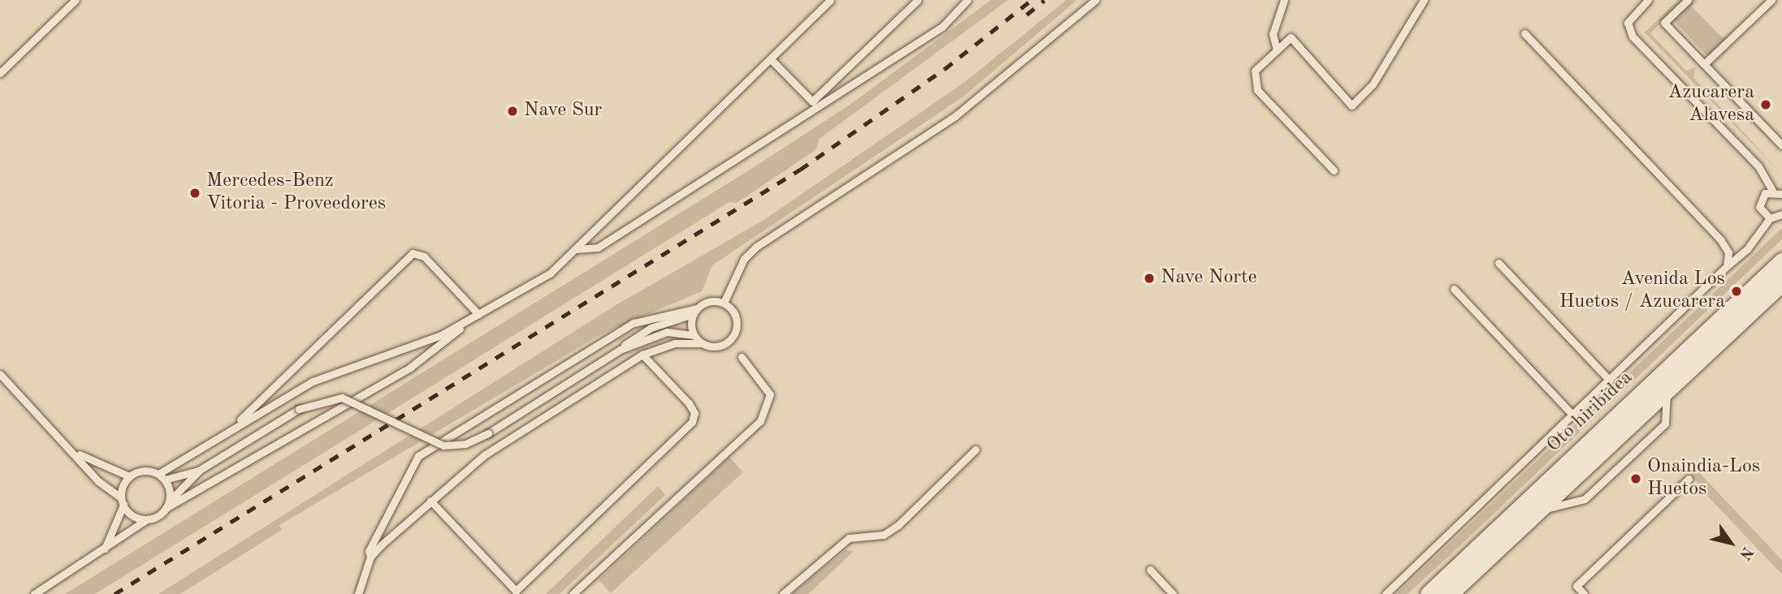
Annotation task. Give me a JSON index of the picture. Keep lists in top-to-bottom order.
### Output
{
  "streets": {
    "street": ["Oto hiribidea"]
  },
  "places": [
    "Azucarera Alavesa",
    "Nave Sur",
    "Mercedes-Benz Vitoria - Proveedores",
    "Nave Norte",
    "Avenida Los Huetos / Azucarera",
    "Onaindia-Los Huetos"
  ],
  "north": "bottom right"
}
